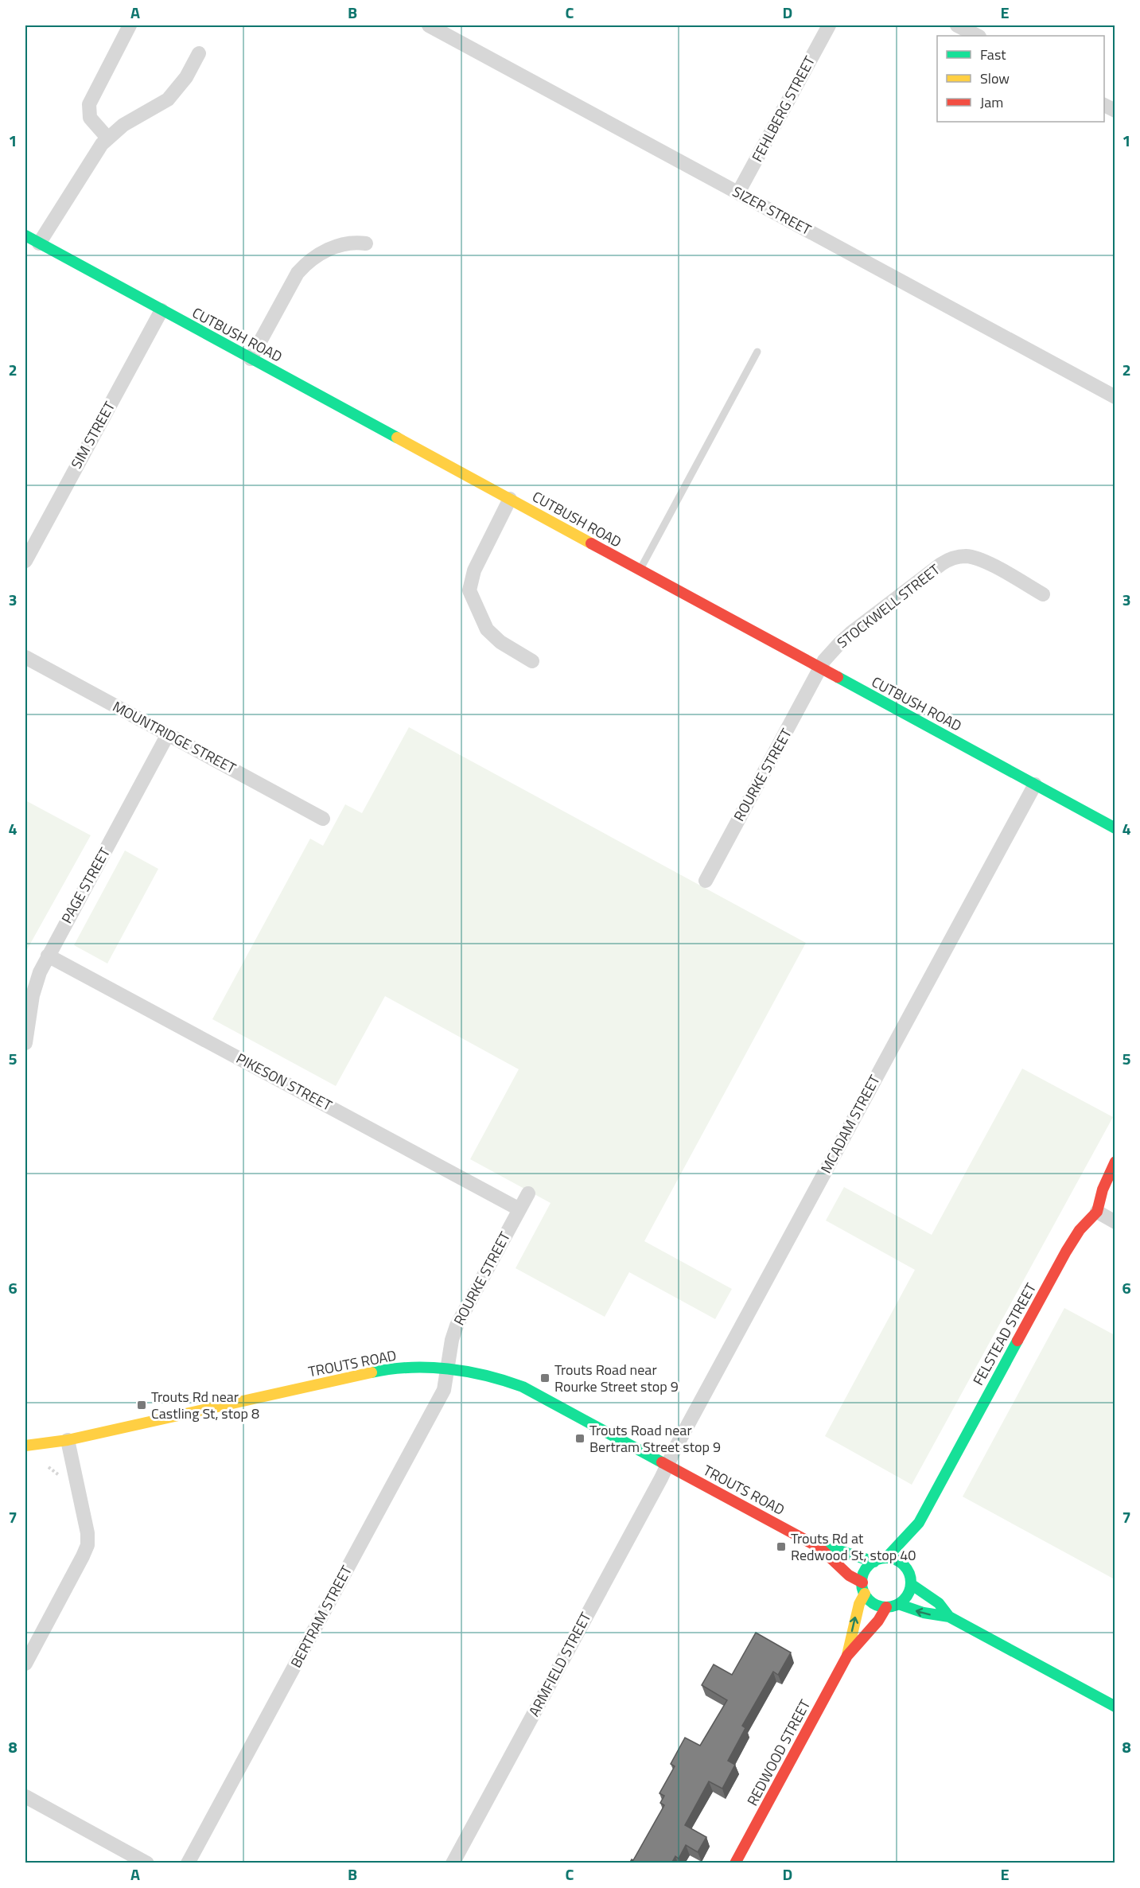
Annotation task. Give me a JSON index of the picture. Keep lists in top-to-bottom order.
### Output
{
  "streets": {
    "street": [
      "FEHLBERG STREET",
      "SIZER STREET",
      "CUTBUSH ROAD",
      "SIM STREET",
      "STOCKWELL STREET",
      "MOUNTRIDGE STREET",
      "ROURKE STREET",
      "PAGE STREET",
      "PIKESON STREET",
      "MCADAM STREET",
      "FELSTEAD STREET",
      "TROUTS ROAD",
      "BERTRAM STREET",
      "ARMFIELD STREET",
      "REDWOOD STREET"
    ]
  },
  "crossings": [
    ["FEHLBERG STREET", "SIZER STREET"],
    ["CUTBUSH ROAD", "SIM STREET"],
    ["CUTBUSH ROAD", "STOCKWELL STREET"],
    ["CUTBUSH ROAD", "ROURKE STREET"],
    ["CUTBUSH ROAD", "MCADAM STREET"],
    ["STOCKWELL STREET", "ROURKE STREET"],
    ["MOUNTRIDGE STREET", "PAGE STREET"],
    ["ROURKE STREET", "PIKESON STREET"],
    ["ROURKE STREET", "TROUTS ROAD"],
    ["ROURKE STREET", "BERTRAM STREET"],
    ["PAGE STREET", "PIKESON STREET"],
    ["MCADAM STREET", "TROUTS ROAD"],
    ["MCADAM STREET", "ARMFIELD STREET"],
    ["FELSTEAD STREET", "TROUTS ROAD"],
    ["FELSTEAD STREET", "REDWOOD STREET"],
    ["TROUTS ROAD", "BERTRAM STREET"],
    ["TROUTS ROAD", "ARMFIELD STREET"],
    ["TROUTS ROAD", "REDWOOD STREET"]
  ],
  "places": {
    "transit": [
      "Trouts Road near Rourke Street stop 9",
      "Trouts Rd near Castling St, stop 8",
      "Trouts Road near Bertram Street stop 9",
      "Trouts Rd at Redwood St, stop 40"
    ]
  },
  "legend": ["Fast", "Slow", "Jam"],
  "grid": {
    "columns": [
      "A",
      "B",
      "C",
      "D",
      "E"
    ],
    "rows": [
      "1",
      "2",
      "3",
      "4",
      "5",
      "6",
      "7",
      "8"
    ]
  }
}
